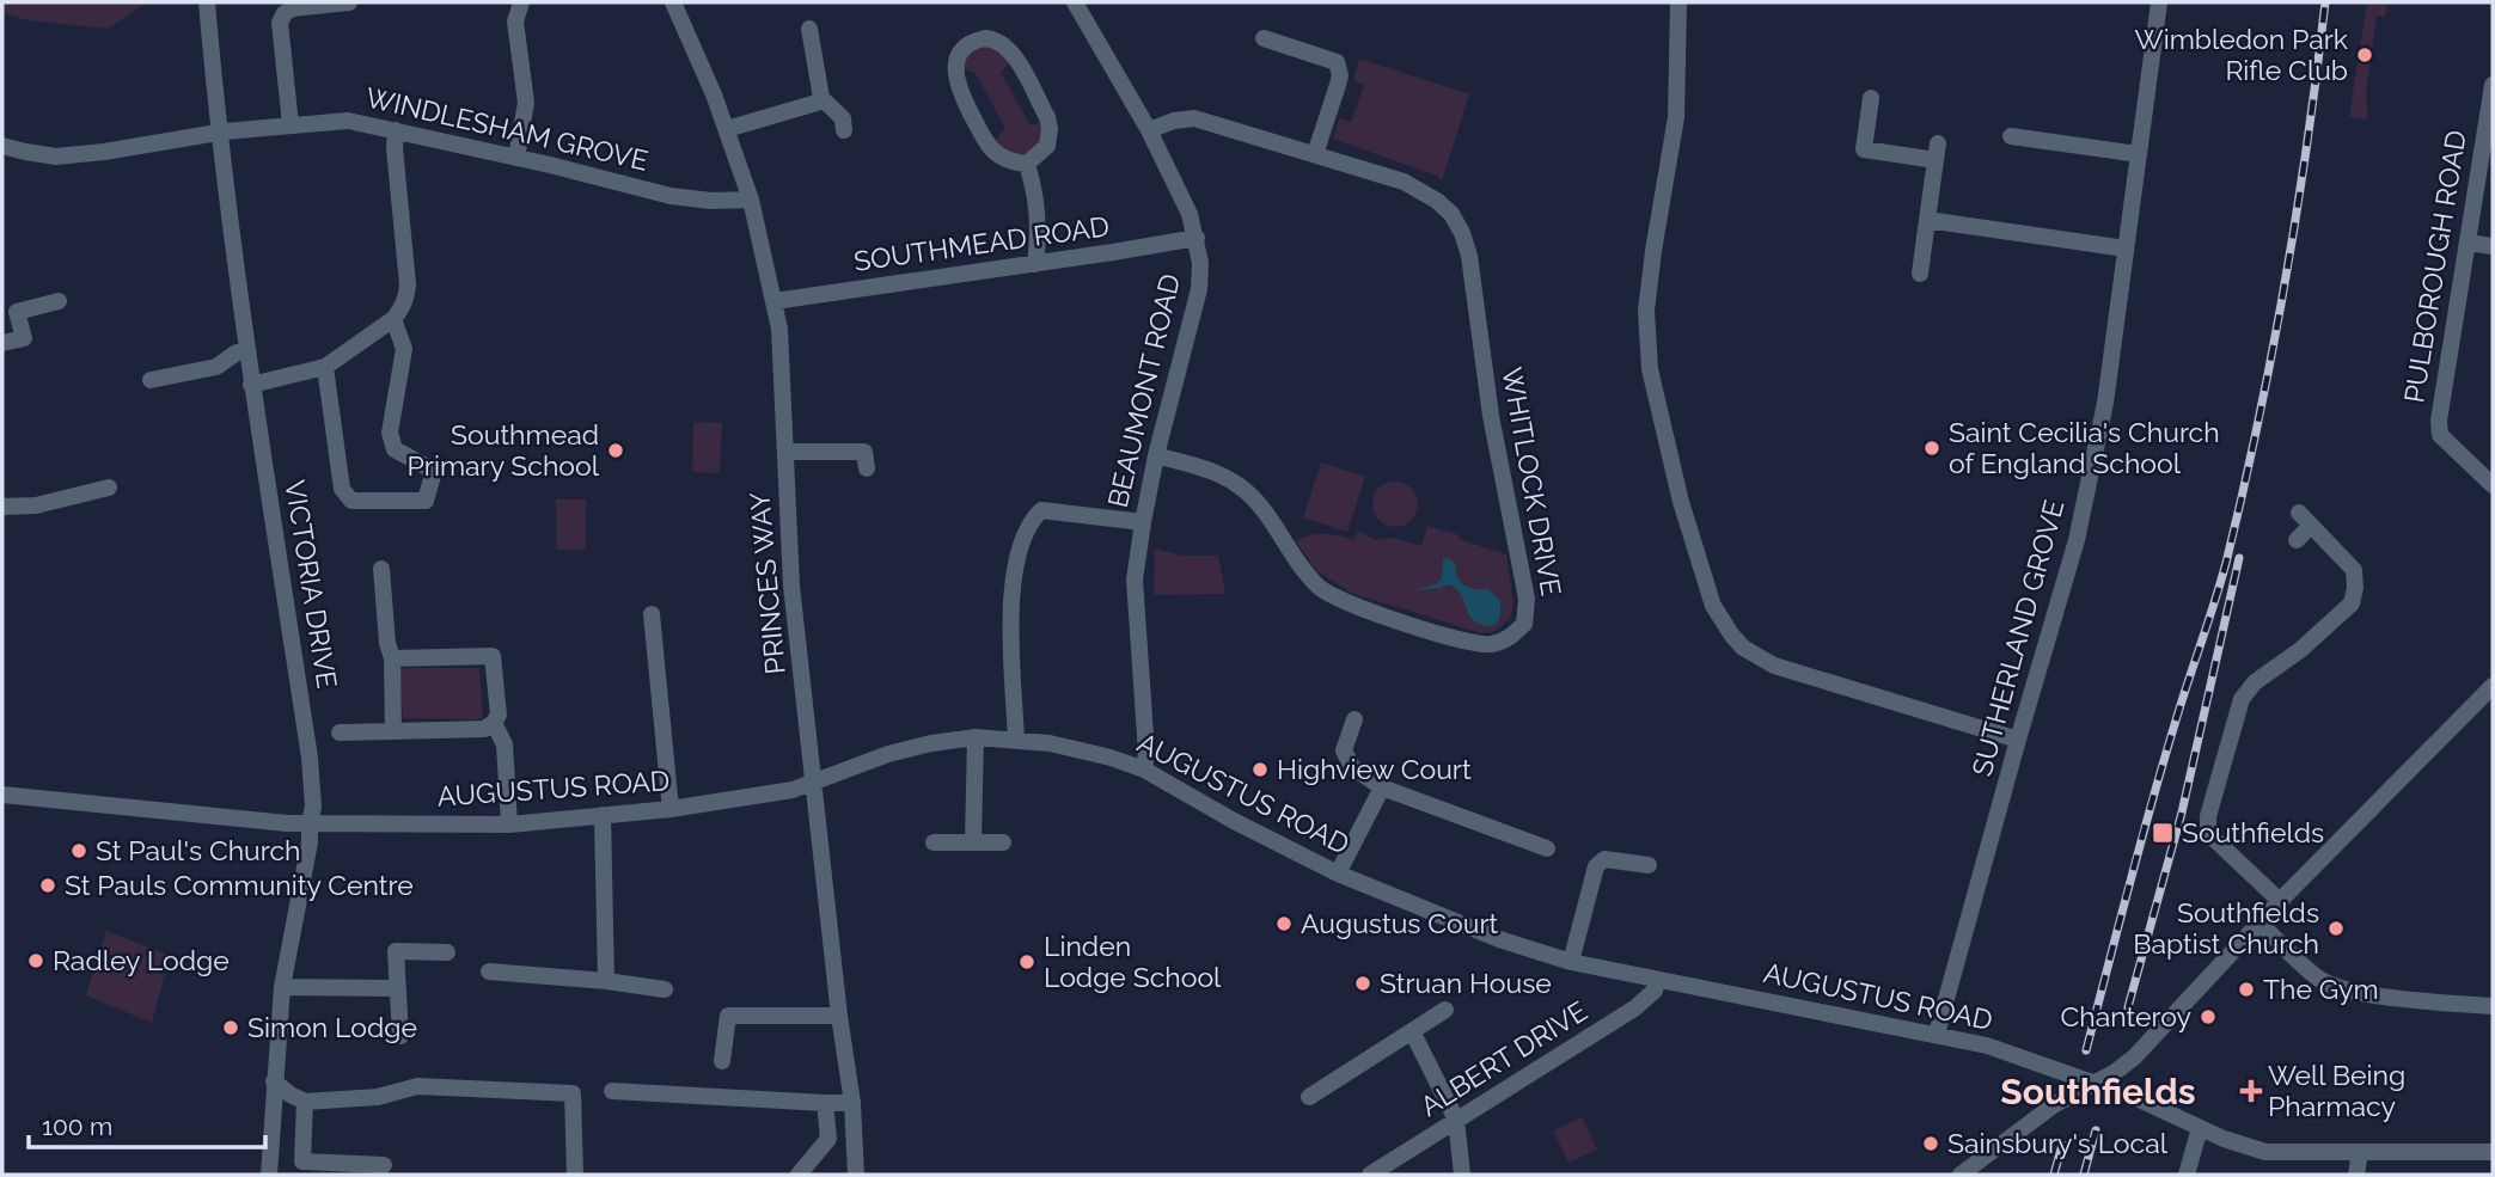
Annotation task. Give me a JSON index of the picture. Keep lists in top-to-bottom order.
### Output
{
  "streets": {
    "street": [
      "WINDLESHAM GROVE",
      "SOUTHMEAD ROAD",
      "PULBOROUGH ROAD",
      "BEAUMONT ROAD",
      "WHITLOCK DRIVE",
      "PRINCES WAY",
      "VICTORIA DRIVE",
      "SUTHERLAND GROVE",
      "AUGUSTUS ROAD",
      "ALBERT DRIVE"
    ]
  },
  "crossings": [
    ["WINDLESHAM GROVE", "PRINCES WAY"],
    ["WINDLESHAM GROVE", "VICTORIA DRIVE"],
    ["SOUTHMEAD ROAD", "BEAUMONT ROAD"],
    ["SOUTHMEAD ROAD", "PRINCES WAY"],
    ["BEAUMONT ROAD", "WHITLOCK DRIVE"],
    ["BEAUMONT ROAD", "AUGUSTUS ROAD"],
    ["PRINCES WAY", "AUGUSTUS ROAD"],
    ["VICTORIA DRIVE", "AUGUSTUS ROAD"],
    ["SUTHERLAND GROVE", "AUGUSTUS ROAD"],
    ["AUGUSTUS ROAD", "ALBERT DRIVE"]
  ],
  "districts": ["Southfields"],
  "places": {
    "other": [
      "Wimbledon Park Rifle Club",
      "Saint Cecilia's Church of England School",
      "Southmead Primary School",
      "Highview Court",
      "St Paul's Church",
      "St Pauls Community Centre",
      "Augustus Court",
      "Southfields Baptist Church",
      "Radley Lodge",
      "Linden Lodge School",
      "Struan House",
      "The Gym",
      "Chanteroy",
      "Simon Lodge",
      "Sainsbury's Local"
    ],
    "transit": ["Southfields"],
    "health": ["Well Being Pharmacy"]
  },
  "scale_bar": "100 m"
}
